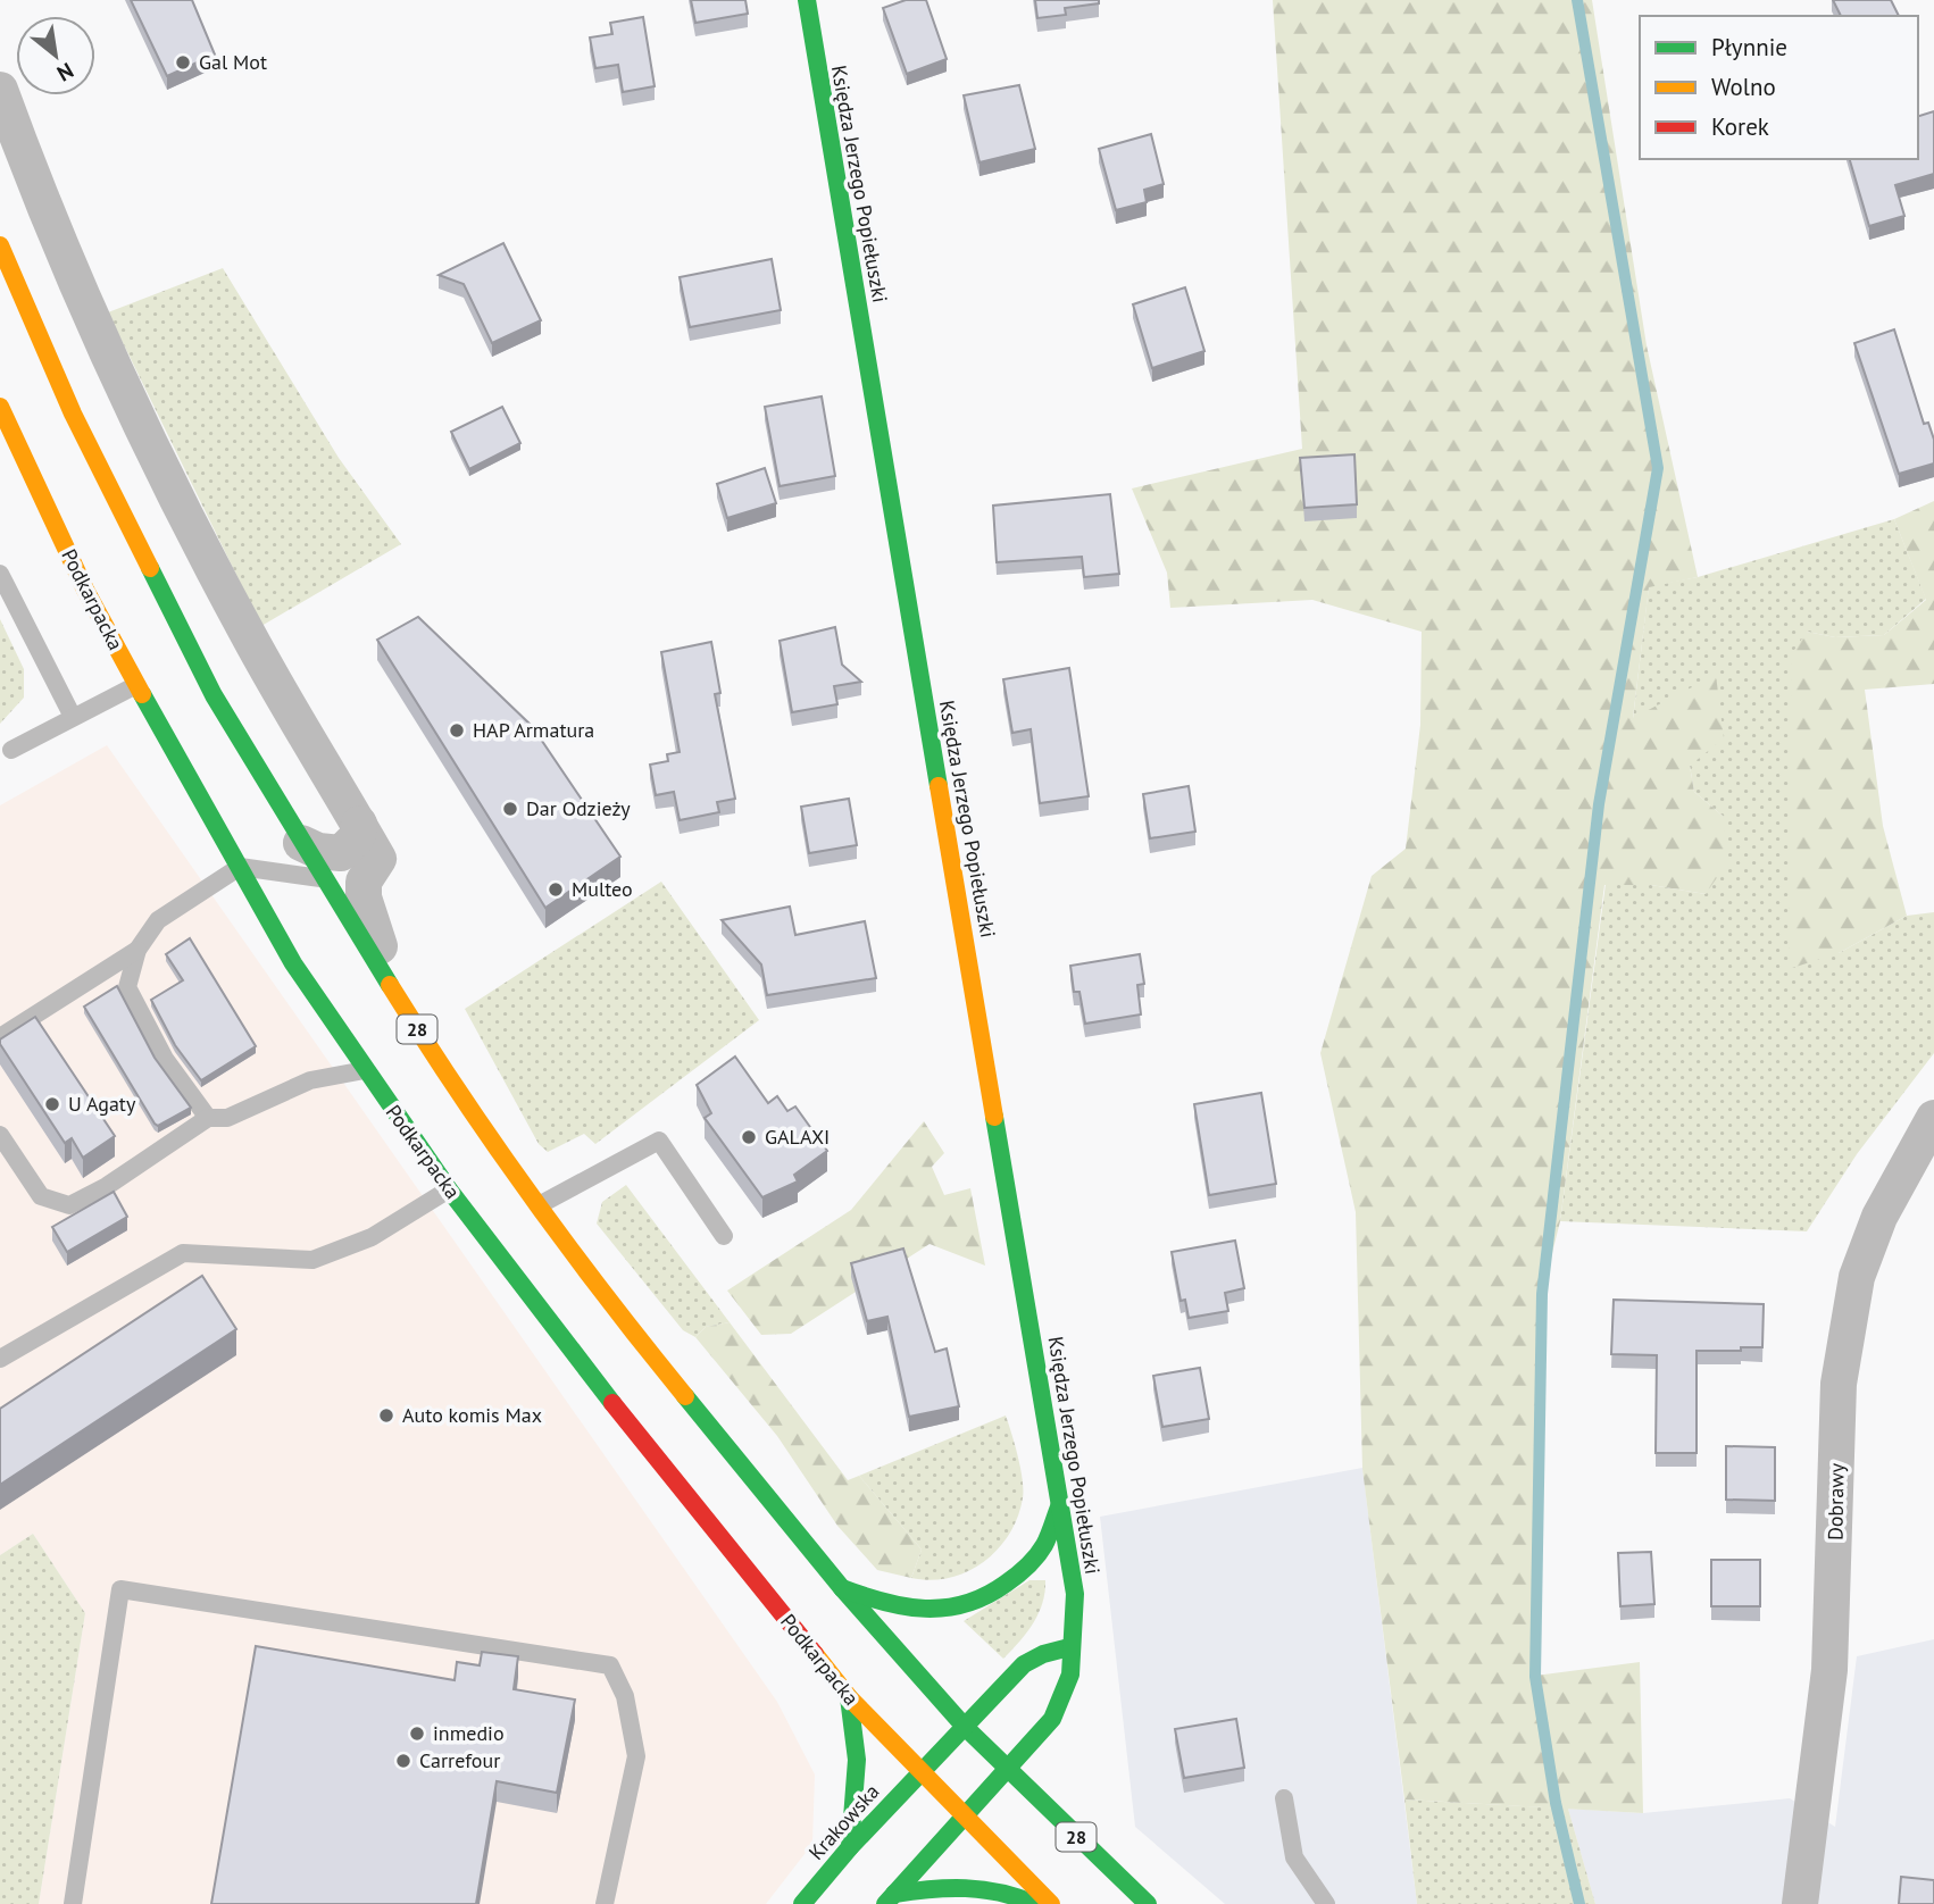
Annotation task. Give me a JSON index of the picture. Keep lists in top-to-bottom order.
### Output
{
  "streets": {
    "main road": [
      "Księdza Jerzego Popiełuszki",
      "Podkarpacka",
      "28",
      "Krakowska"
    ],
    "street": ["Dobrawy"]
  },
  "crossings": [
    ["Księdza Jerzego Popiełuszki", "Podkarpacka"],
    ["Księdza Jerzego Popiełuszki", "28"],
    ["Podkarpacka", "Krakowska"]
  ],
  "places": [
    "Gal Mot",
    "HAP Armatura",
    "Dar Odzieży",
    "Multeo",
    "U Agaty",
    "GALAXI",
    "Auto komis Max",
    "inmedio",
    "Carrefour"
  ],
  "legend": ["Płynnie", "Wolno", "Korek"],
  "north": "bottom right"
}
